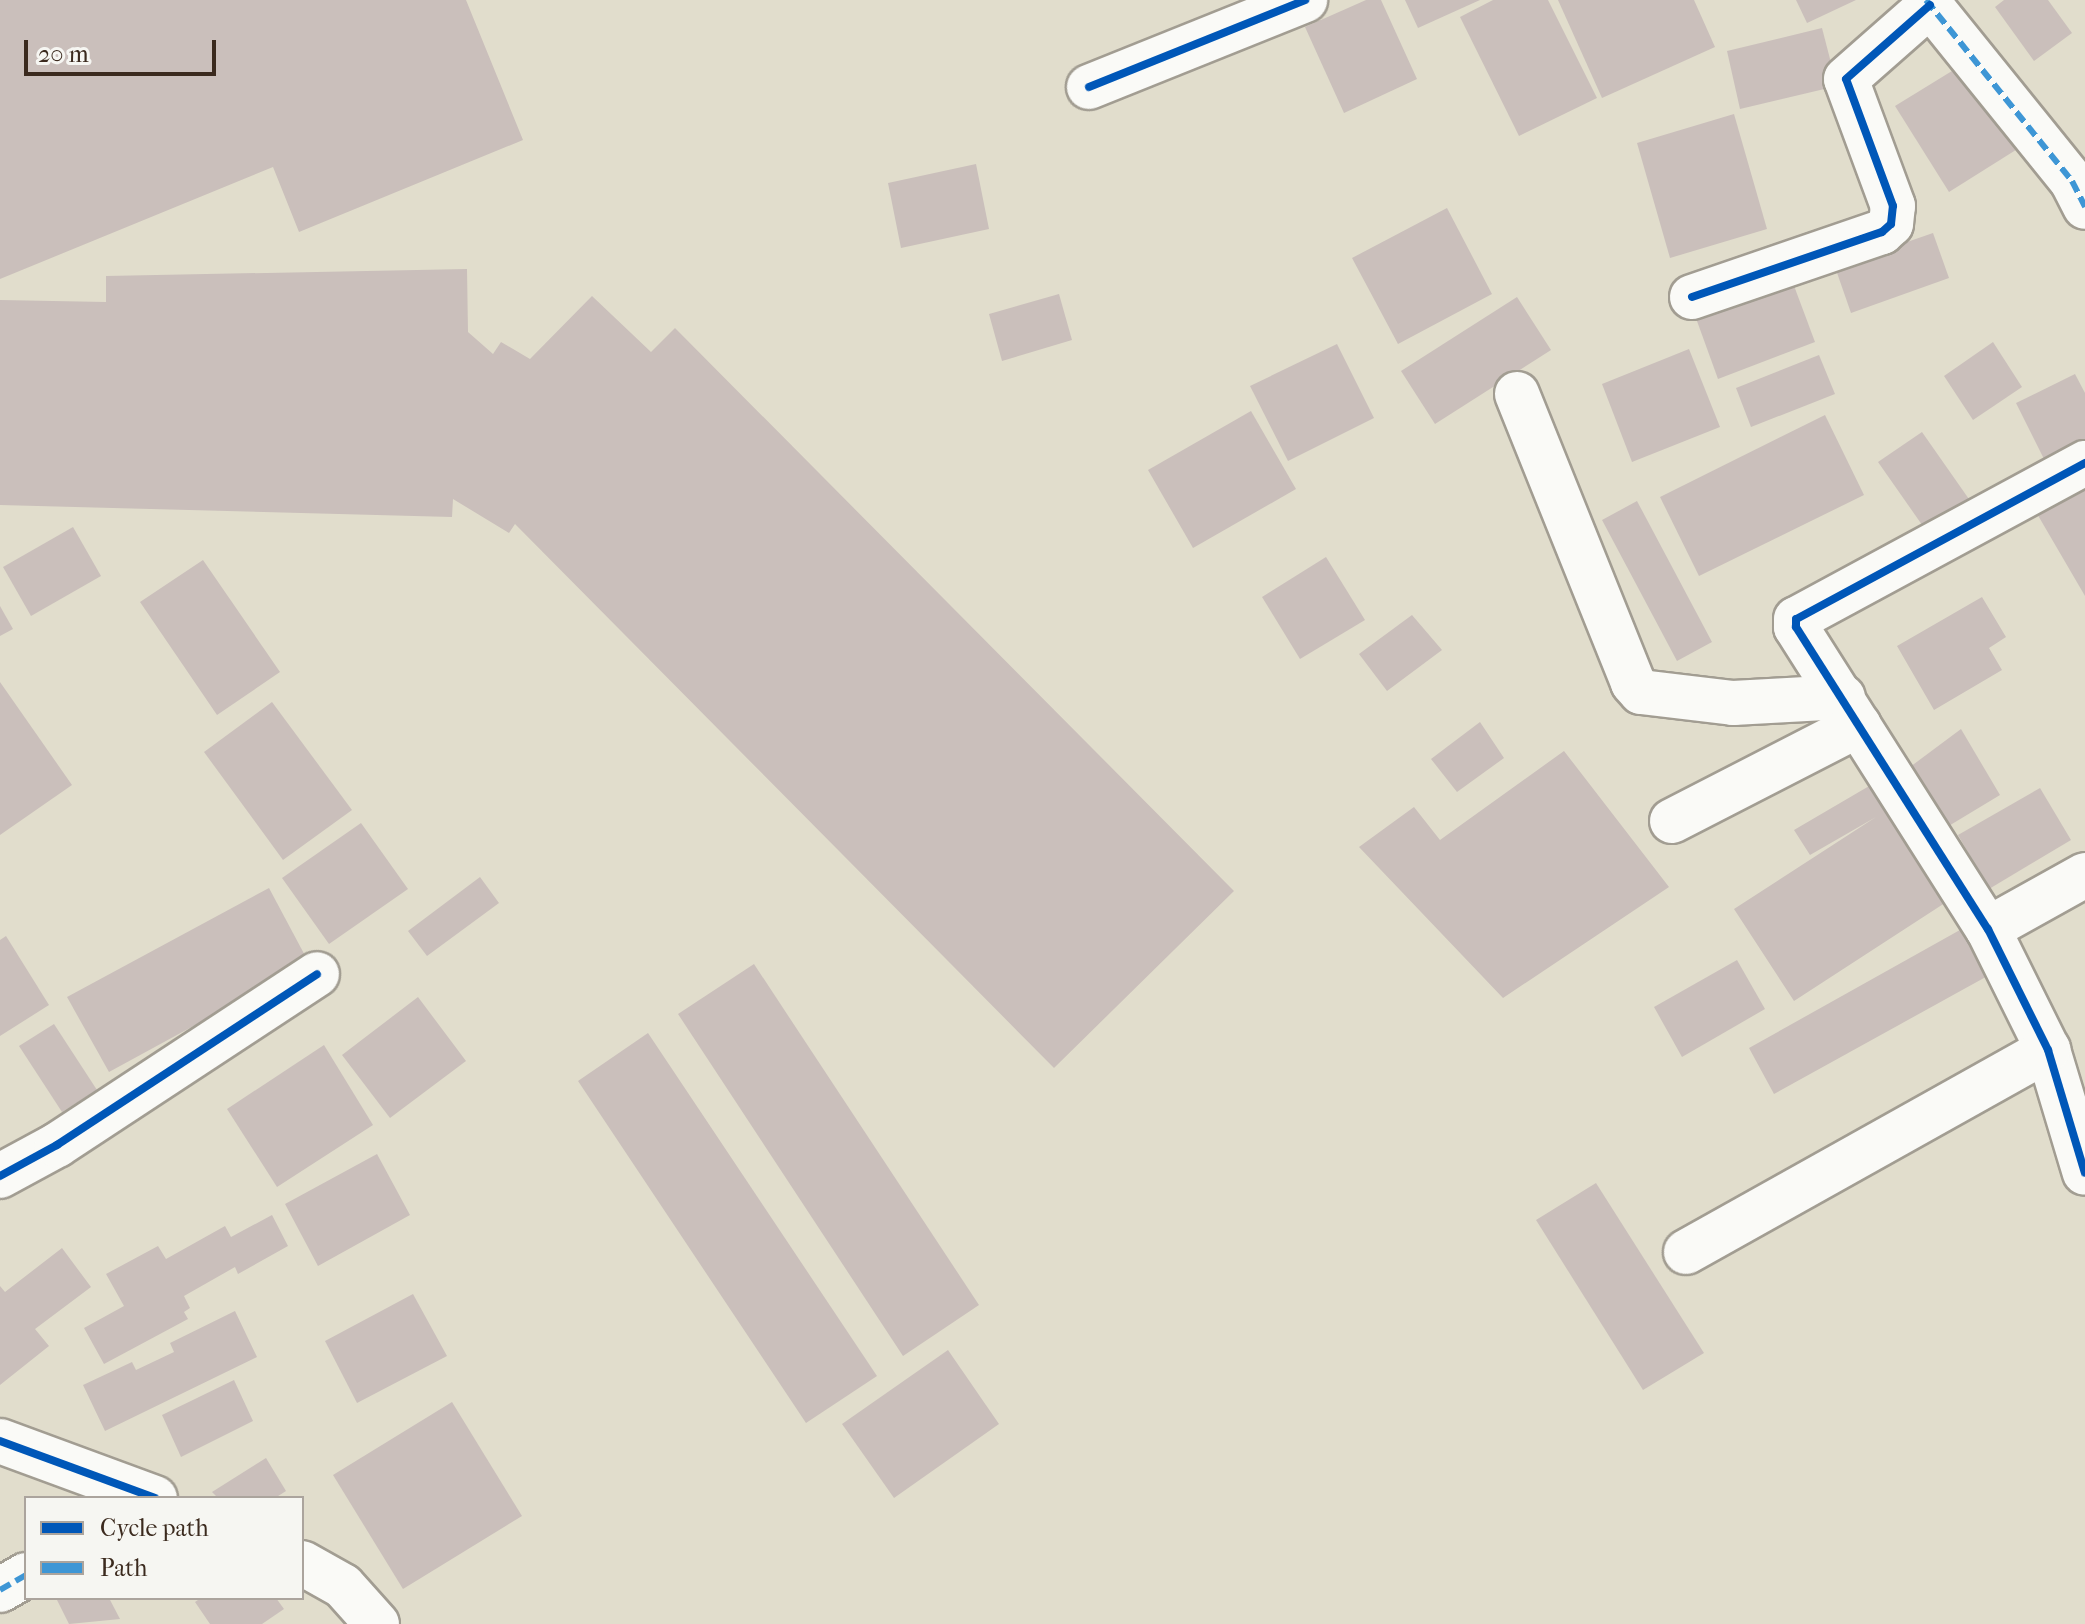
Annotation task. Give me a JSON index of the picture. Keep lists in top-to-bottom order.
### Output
{
  "legend": ["Cycle path", "Path"],
  "scale_bar": "20 m"
}
